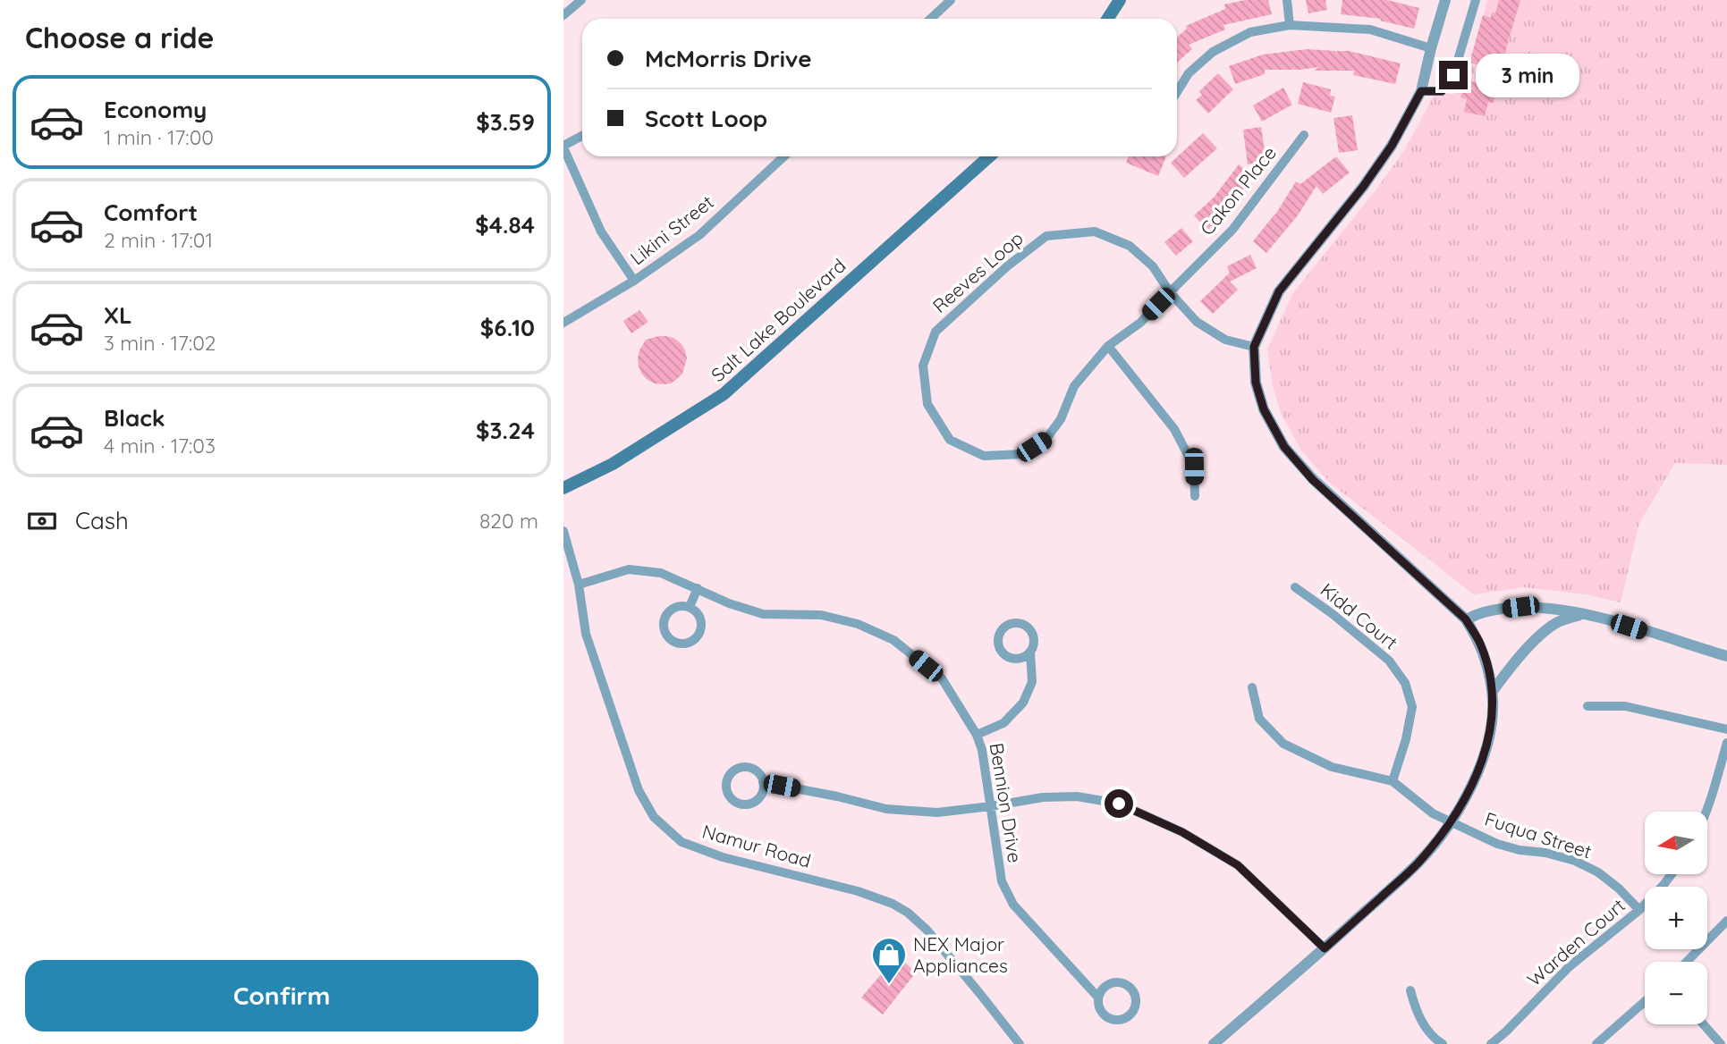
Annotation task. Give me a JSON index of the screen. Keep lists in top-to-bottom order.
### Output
{
  "streets": {
    "main road": ["Salt Lake Boulevard"],
    "street": [
      "Cakon Place",
      "Likini Street",
      "Reeves Loop",
      "Kidd Court",
      "Bennion Drive",
      "Fuqua Street",
      "Namur Road",
      "Warden Court"
    ]
  },
  "crossings": [
    ["Cakon Place", "Reeves Loop"],
    ["Kidd Court", "Fuqua Street"],
    ["Bennion Drive", "Namur Road"],
    ["Fuqua Street", "Warden Court"]
  ],
  "places": {
    "shop": ["NEX Major Appliances"]
  },
  "north": "left",
  "page": {
    "heading": "Choose a ride",
    "banner": ["McMorris Drive", "Scott Loop"],
    "bubble": "3 min",
    "list": [
      {
        "name": "Economy",
        "note": "1 min · 17:00",
        "value": "$3.59"
      },
      {
        "name": "Comfort",
        "note": "2 min · 17:01",
        "value": "$4.84"
      },
      {
        "name": "XL",
        "note": "3 min · 17:02",
        "value": "$6.10"
      },
      {
        "name": "Black",
        "note": "4 min · 17:03",
        "value": "$3.24"
      }
    ],
    "pay": ["Cash", "820 m"],
    "map_buttons": ["+", "−"],
    "buttons": "Confirm"
  }
}
